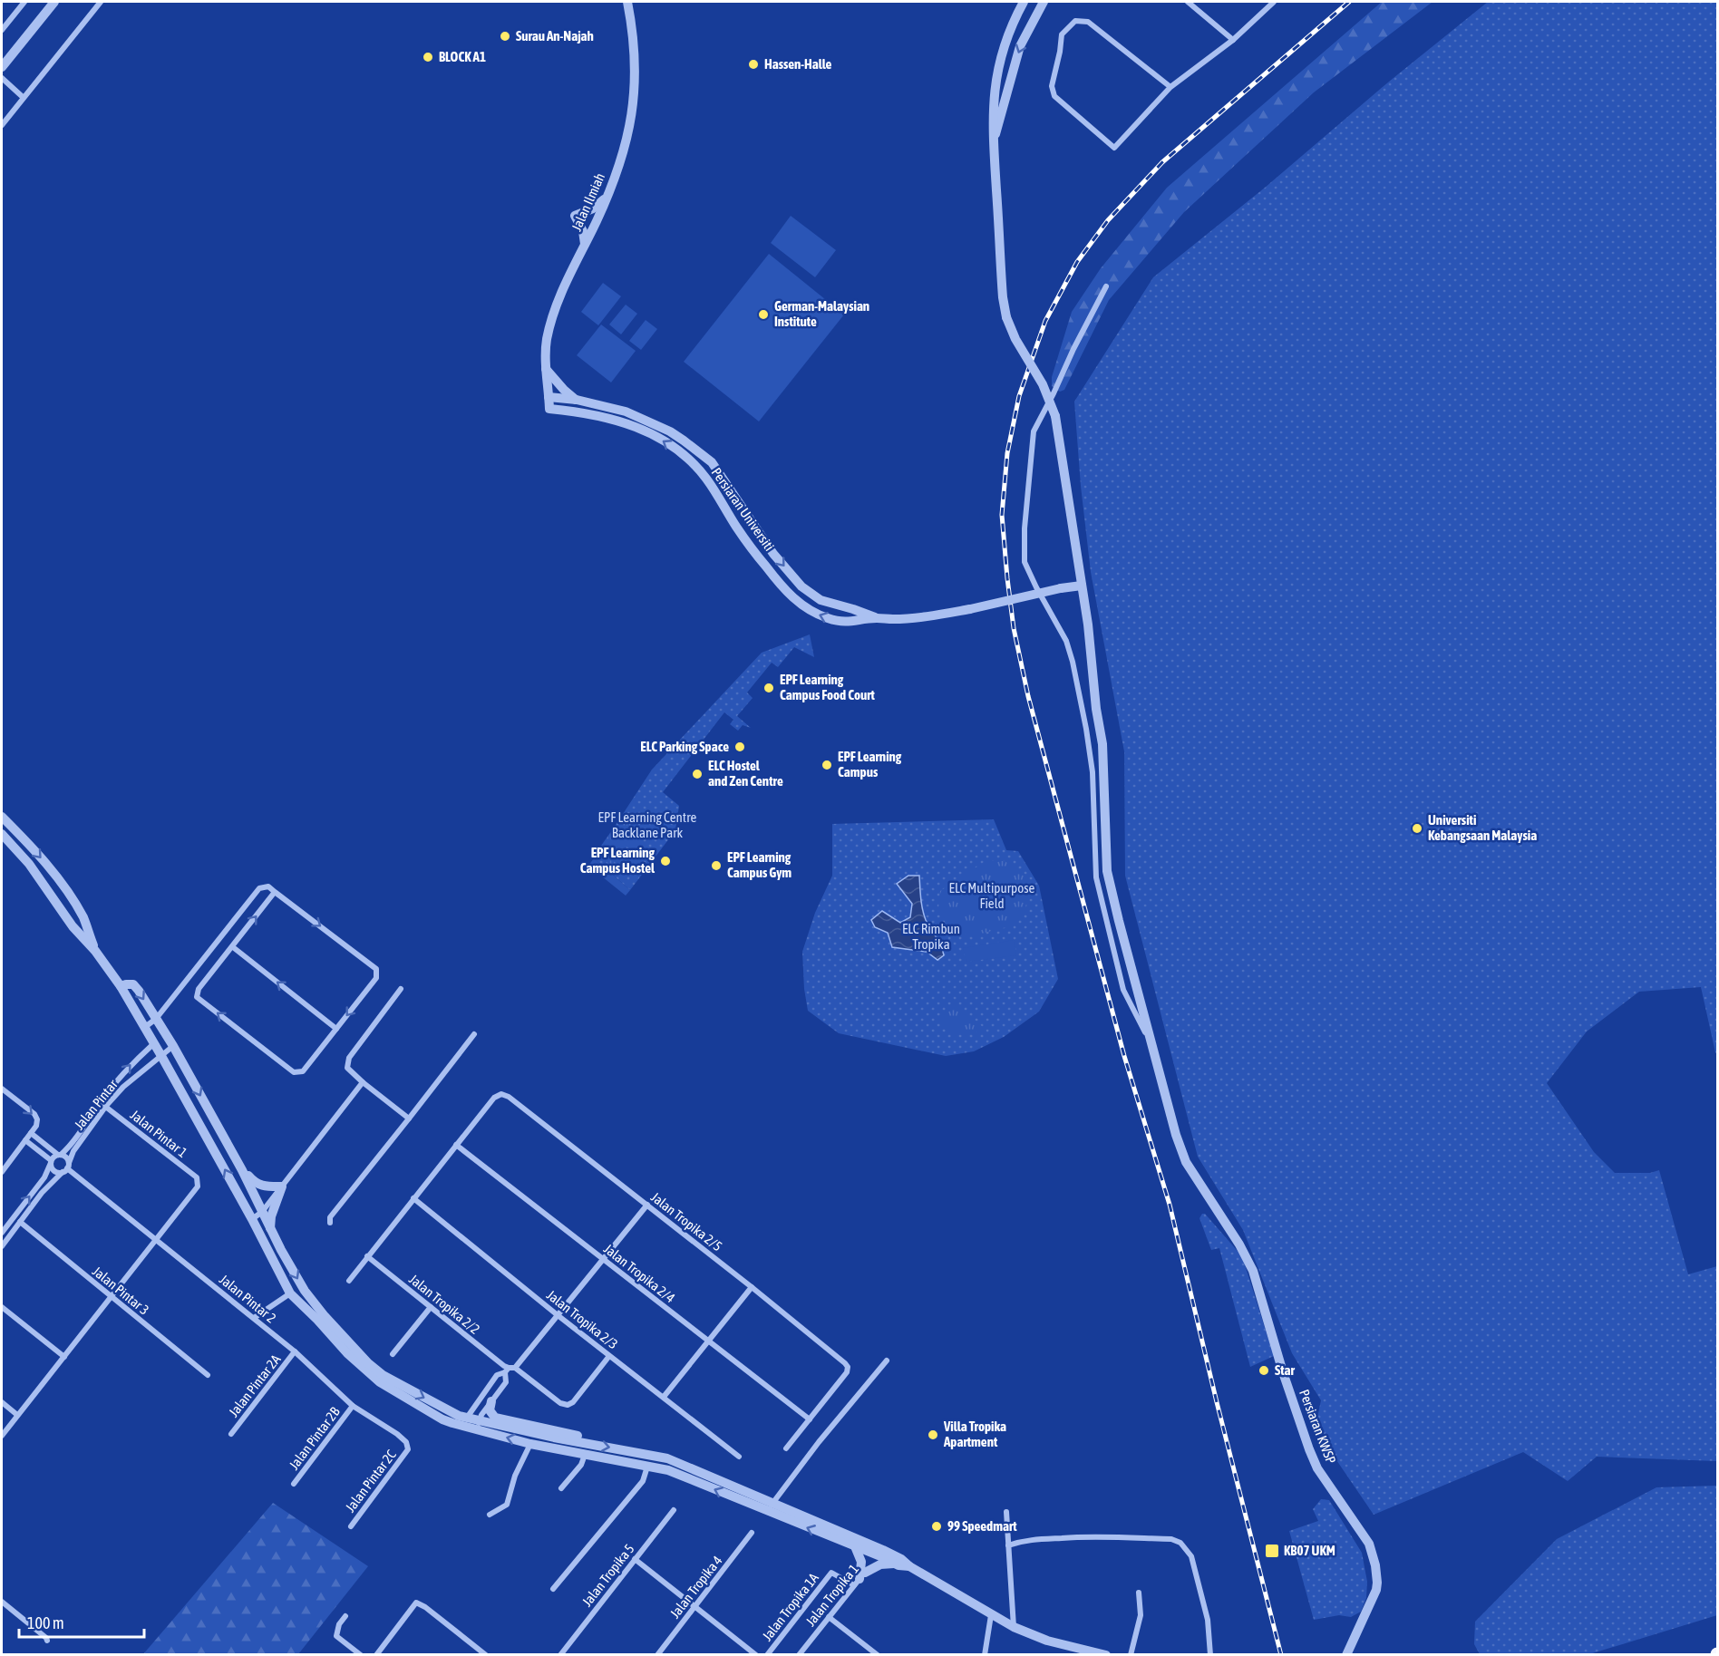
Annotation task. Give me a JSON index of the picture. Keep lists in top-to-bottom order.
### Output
{
  "streets": {
    "street": [
      "Jalan Ilmiah",
      "Persiaran Universiti",
      "Jalan Pintar",
      "Jalan Pintar 1",
      "Jalan Tropika 2/5",
      "Jalan Tropika 2/4",
      "Jalan Pintar 3",
      "Jalan Pintar 2",
      "Jalan Tropika 2/2",
      "Jalan Tropika 2/3",
      "Jalan Pintar 2A",
      "Persiaran KWSP",
      "Jalan Pintar 2B",
      "Jalan Pintar 2C",
      "Jalan Tropika 5",
      "Jalan Tropika 4",
      "Jalan Tropika 1",
      "Jalan Tropika 1A"
    ]
  },
  "crossings": [
    ["Jalan Ilmiah", "Persiaran Universiti"],
    ["Persiaran Universiti", "Persiaran KWSP"],
    ["Jalan Pintar", "Jalan Pintar 1"],
    ["Jalan Pintar", "Jalan Pintar 3"],
    ["Jalan Pintar", "Jalan Pintar 2"],
    ["Jalan Pintar 1", "Jalan Pintar 2"],
    ["Jalan Tropika 2/5", "Jalan Tropika 2/4"],
    ["Jalan Pintar 2", "Jalan Pintar 2A"],
    ["Jalan Pintar 2", "Jalan Pintar 2B"],
    ["Jalan Pintar 2", "Jalan Pintar 2C"],
    ["Jalan Tropika 2/2", "Jalan Tropika 2/3"],
    ["Jalan Tropika 1", "Jalan Tropika 1A"]
  ],
  "parks": ["EPF Learning Centre Backlane Park", "ELC Multipurpose Field", "ELC Rimbun Tropika"],
  "places": {
    "other": [
      "Surau An-Najah",
      "BLOCK A1",
      "Hassen-Halle",
      "German-Malaysian Institute",
      "EPF Learning Campus Food Court",
      "ELC Parking Space",
      "EPF Learning Campus",
      "ELC Hostel and Zen Centre",
      "Universiti Kebangsaan Malaysia",
      "EPF Learning Campus Hostel",
      "EPF Learning Campus Gym",
      "Star",
      "Villa Tropika Apartment",
      "99 Speedmart"
    ],
    "transit": ["KB07 UKM"]
  },
  "scale_bar": "100 m"
}
